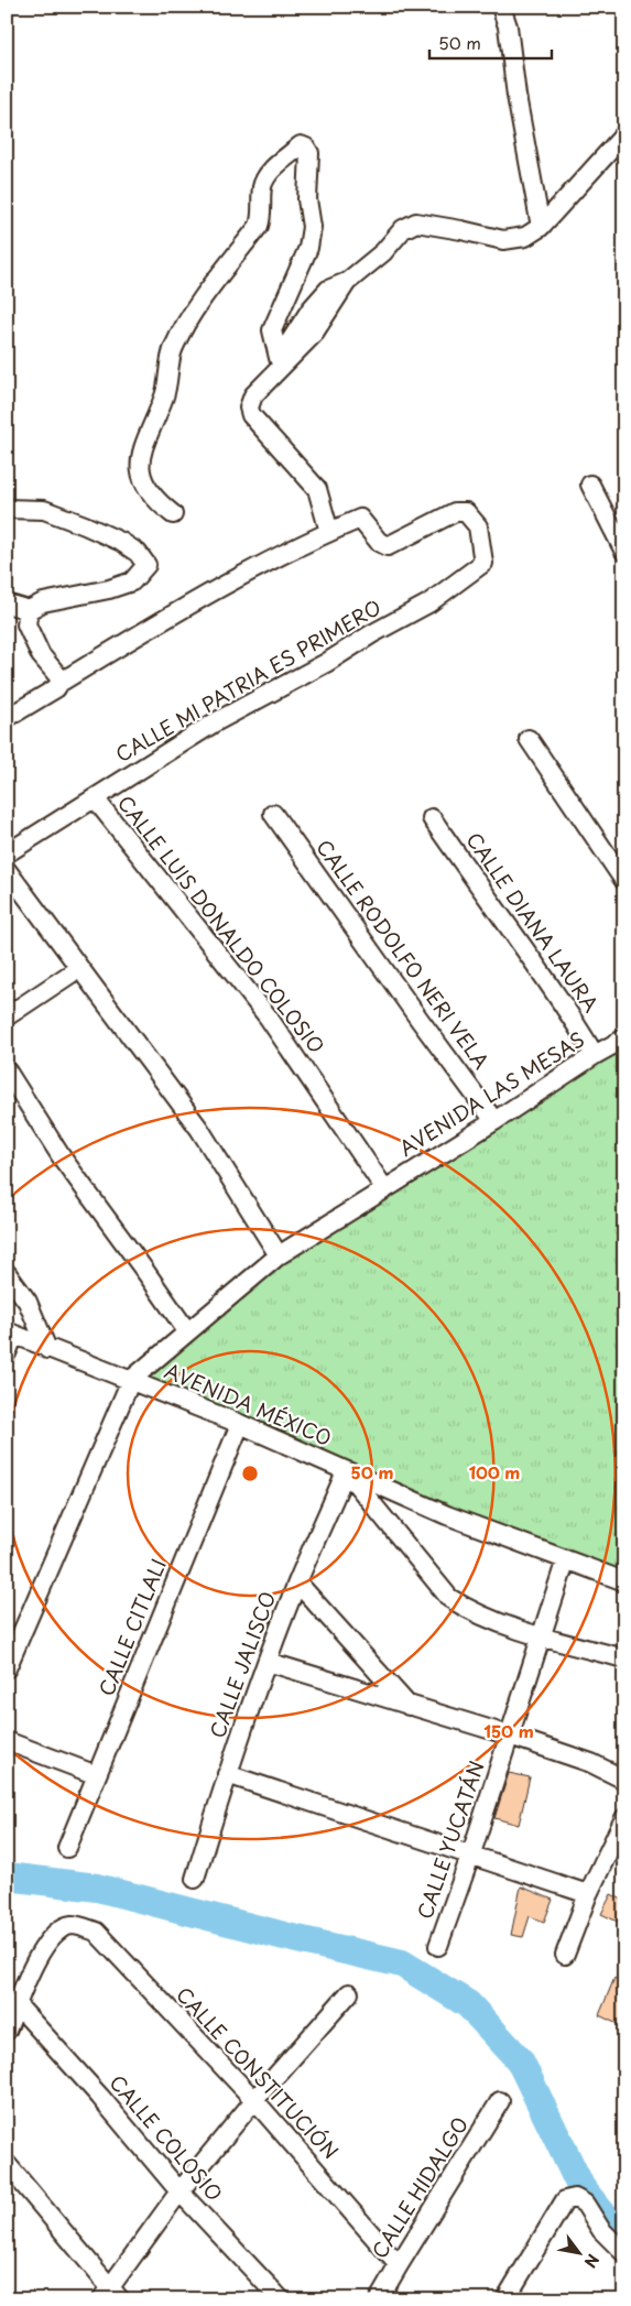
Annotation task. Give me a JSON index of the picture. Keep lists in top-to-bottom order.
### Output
{
  "streets": {
    "street": [
      "CALLE MI PATRIA ES PRIMERO",
      "CALLE DIANA LAURA",
      "CALLE LUIS DONALDO COLOSIO",
      "CALLE RODOLFO NERI VELA",
      "AVENIDA LAS MESAS",
      "AVENIDA MÉXICO",
      "CALLE CITLALI",
      "CALLE JALISCO",
      "CALLE YUCATÁN",
      "CALLE CONSTITUCIÓN",
      "CALLE COLOSIO",
      "CALLE HIDALGO"
    ]
  },
  "crossings": [
    ["CALLE MI PATRIA ES PRIMERO", "CALLE LUIS DONALDO COLOSIO"],
    ["CALLE DIANA LAURA", "AVENIDA LAS MESAS"],
    ["CALLE LUIS DONALDO COLOSIO", "AVENIDA LAS MESAS"],
    ["CALLE RODOLFO NERI VELA", "AVENIDA LAS MESAS"],
    ["AVENIDA MÉXICO", "CALLE CITLALI"],
    ["AVENIDA MÉXICO", "CALLE JALISCO"],
    ["AVENIDA MÉXICO", "CALLE YUCATÁN"],
    ["CALLE CONSTITUCIÓN", "CALLE COLOSIO"],
    ["CALLE CONSTITUCIÓN", "CALLE HIDALGO"]
  ],
  "scale_bar": "50 m",
  "north": "bottom right",
  "rings": ["50 m", "100 m", "150 m"]
}
